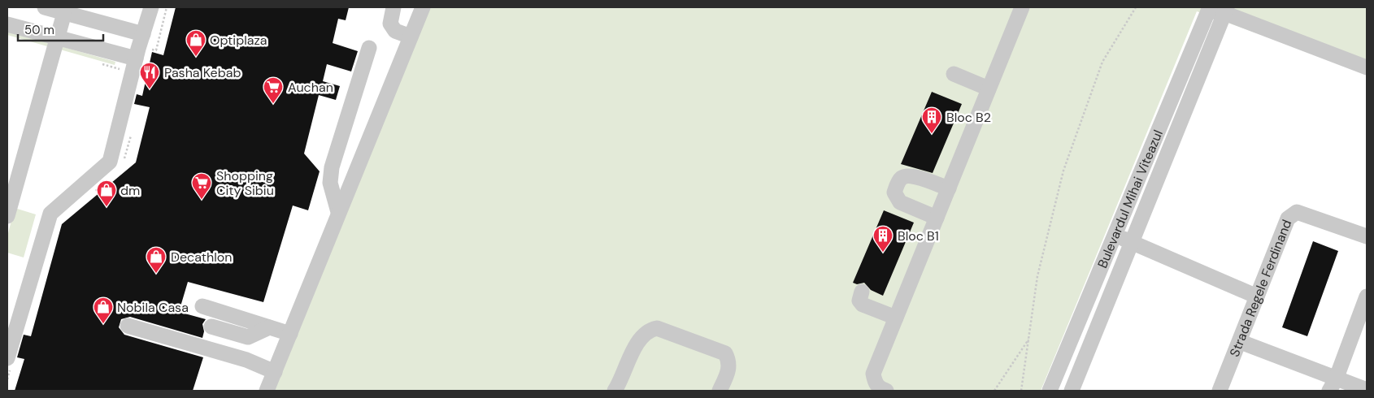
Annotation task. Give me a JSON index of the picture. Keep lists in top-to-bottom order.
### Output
{
  "streets": {
    "street": ["Bulevardul Mihai Viteazul", "Strada Regele Ferdinand"]
  },
  "places": {
    "shop": [
      "Optiplaza",
      "dm",
      "Decathlon",
      "Nobila Casa"
    ],
    "restaurant": ["Pasha Kebab"],
    "supermarket": ["Auchan", "Shopping City Sibiu"],
    "building": ["Bloc B2", "Bloc B1"]
  },
  "scale_bar": "50 m"
}
